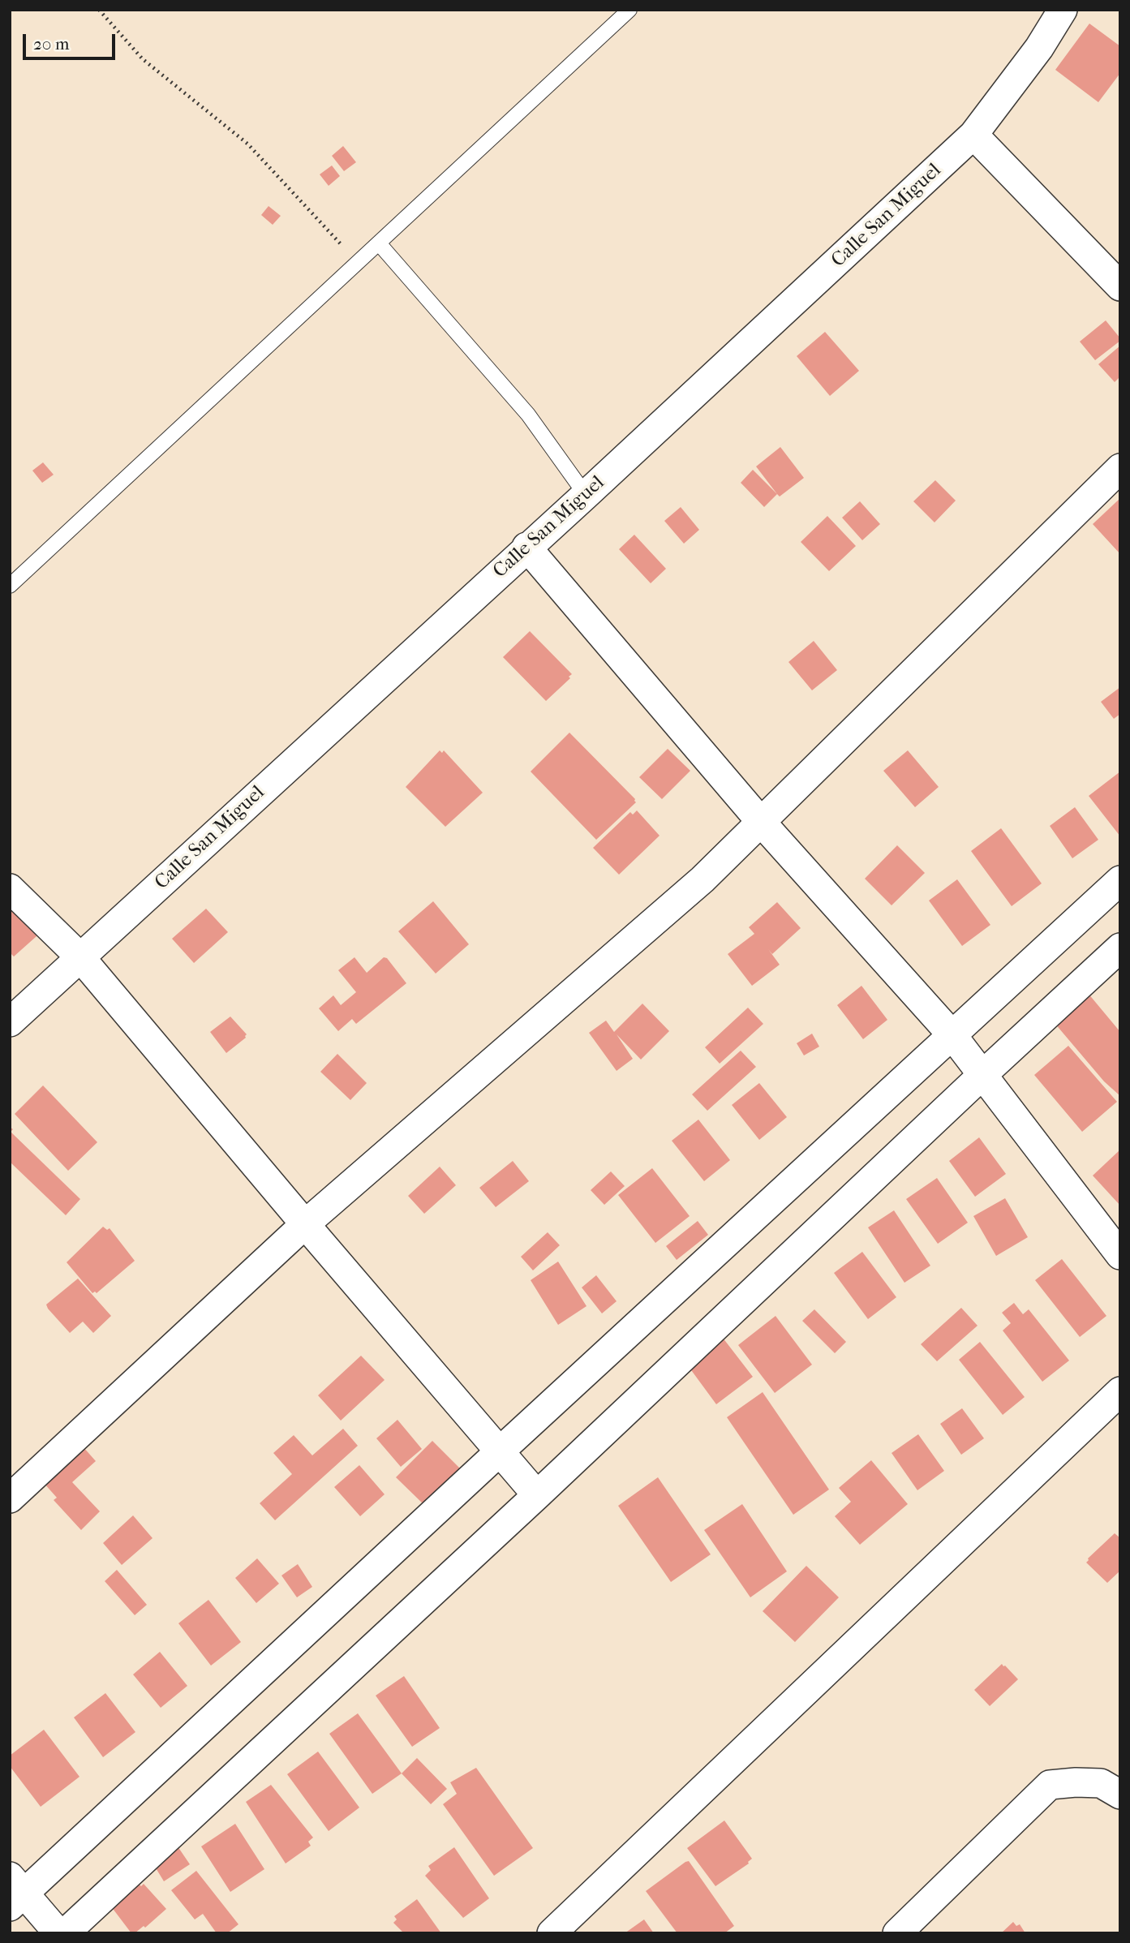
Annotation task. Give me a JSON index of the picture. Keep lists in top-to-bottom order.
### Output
{
  "streets": {
    "street": ["Calle San Miguel"]
  },
  "scale_bar": "20 m"
}
